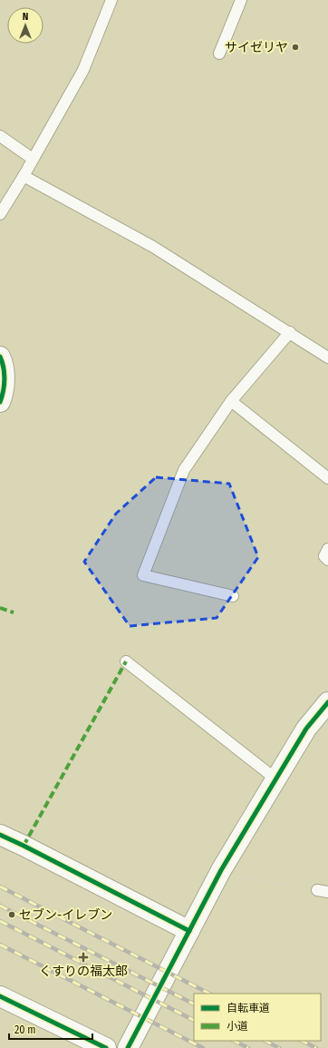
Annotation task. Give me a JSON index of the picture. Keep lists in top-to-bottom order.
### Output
{
  "places": {
    "other": ["サイゼリヤ", "セブン-イレブン"],
    "health": ["くすりの福太郎"]
  },
  "legend": ["自転車道", "小道"],
  "scale_bar": "20 m",
  "north": "top"
}
